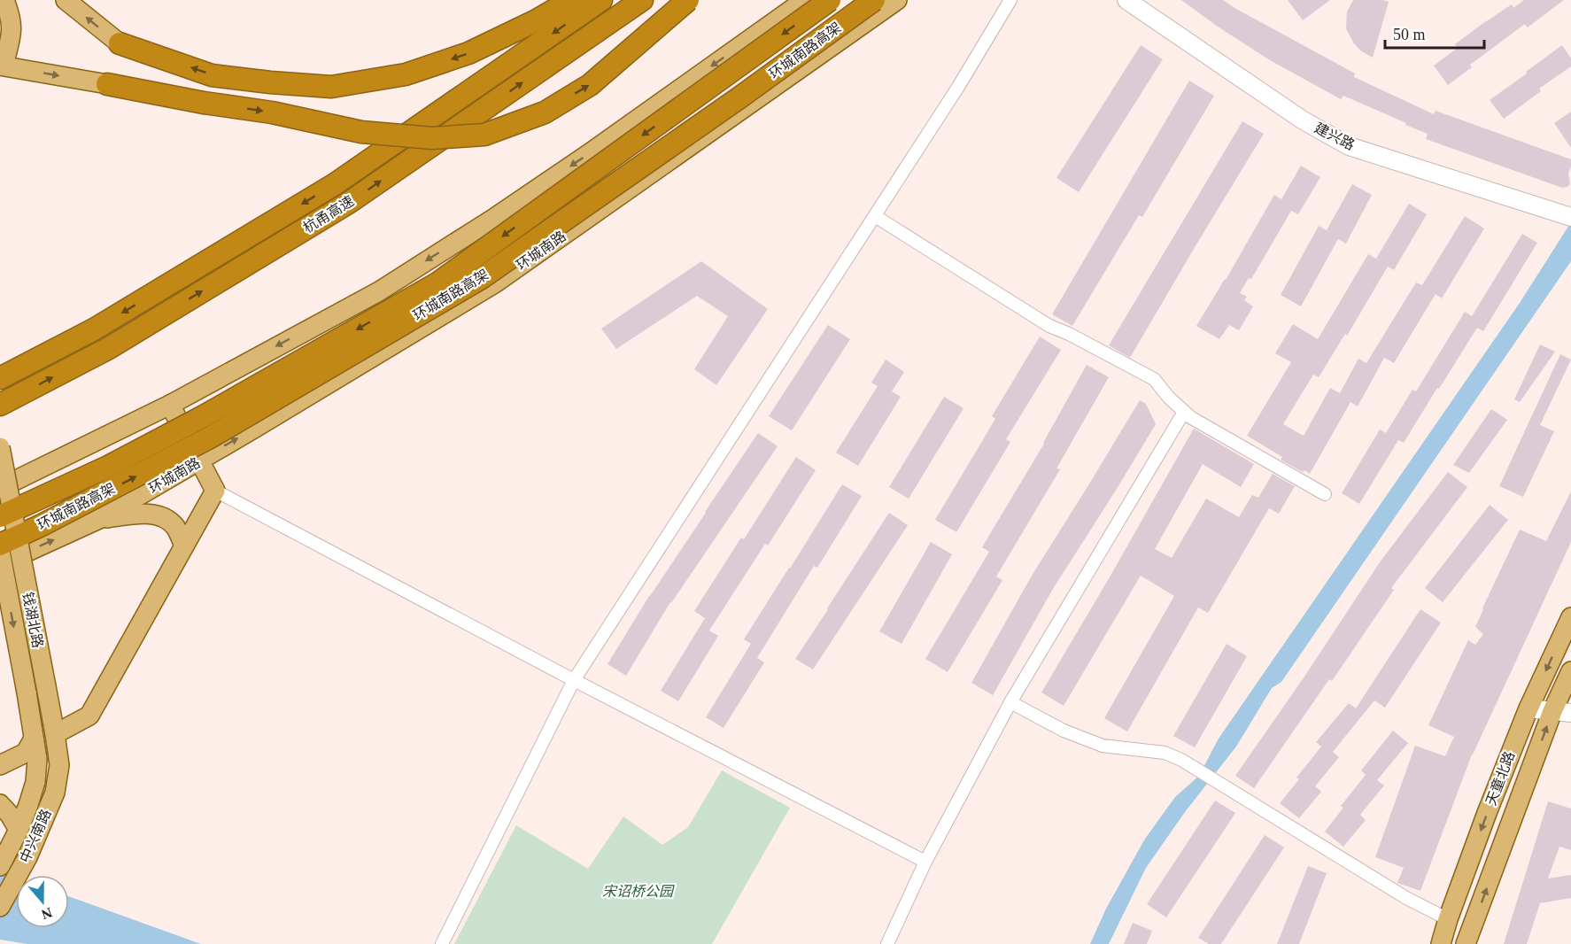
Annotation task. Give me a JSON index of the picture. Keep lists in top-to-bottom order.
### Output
{
  "streets": {
    "highway": ["环城南路高架", "杭甬高速"],
    "main road": [
      "环城南路",
      "钱湖北路",
      "天童北路",
      "中兴南路"
    ],
    "street": ["建兴路"]
  },
  "crossings": [
    ["钱湖北路", "中兴南路"]
  ],
  "parks": ["宋诏桥公园"],
  "scale_bar": "50 m",
  "north": "bottom"
}
